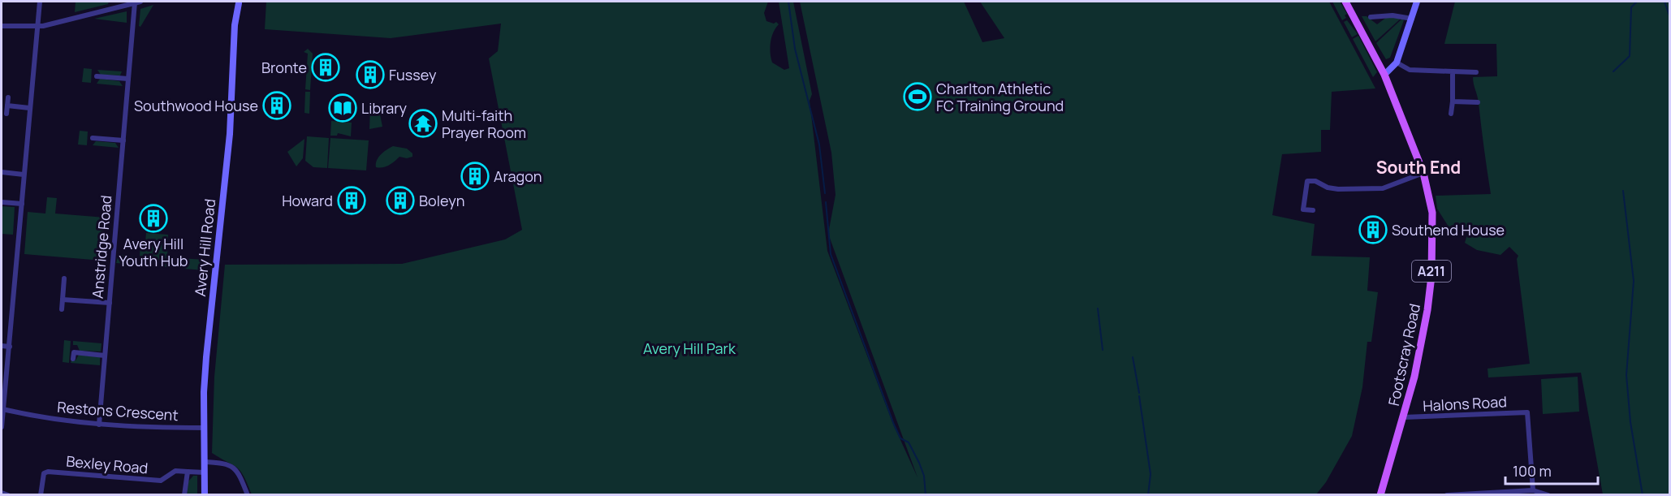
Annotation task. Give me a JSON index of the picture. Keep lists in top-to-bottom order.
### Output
{
  "streets": {
    "main road": ["Avery Hill Road", "A211", "Footscray Road"],
    "street": [
      "Anstridge Road",
      "Halons Road",
      "Restons Crescent",
      "Bexley Road"
    ]
  },
  "crossings": [
    ["Anstridge Road", "Restons Crescent"],
    ["Avery Hill Road", "Restons Crescent"],
    ["Avery Hill Road", "Bexley Road"],
    ["Footscray Road", "Halons Road"]
  ],
  "districts": ["South End"],
  "parks": ["Avery Hill Park"],
  "places": {
    "building": [
      "Bronte",
      "Fussey",
      "Southwood House",
      "Aragon",
      "Howard",
      "Boleyn",
      "Avery Hill Youth Hub",
      "Southend House"
    ],
    "sports": ["Charlton Athletic FC Training Ground"],
    "library": ["Library"],
    "temple": ["Multi-faith Prayer Room"]
  },
  "scale_bar": "100 m"
}
